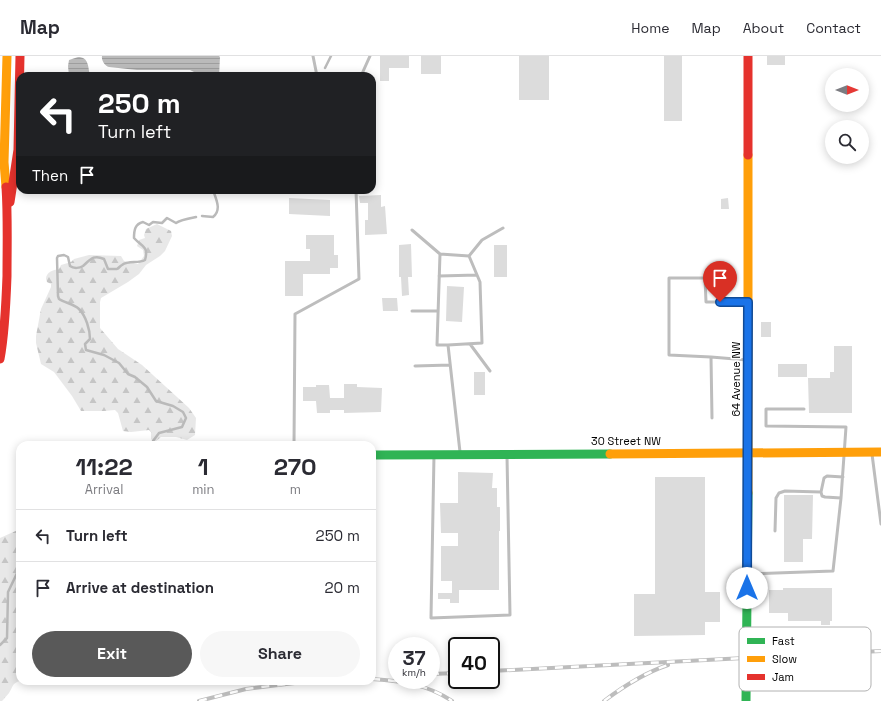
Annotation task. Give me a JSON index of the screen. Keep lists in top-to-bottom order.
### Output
{
  "streets": {
    "street": ["64 Avenue NW", "30 Street NW"]
  },
  "crossings": [
    ["64 Avenue NW", "30 Street NW"]
  ],
  "legend": ["Fast", "Slow", "Jam"],
  "north": "right",
  "page": {
    "header": "Map",
    "nav": [
      "Home",
      "Map",
      "About",
      "Contact"
    ],
    "turn": ["250 m", "Turn left"],
    "then": "Then",
    "eta": [
      "11:22",
      "Arrival",
      "1",
      "min",
      "270",
      "m"
    ],
    "list": [
      {
        "name": "Turn left",
        "value": "250 m"
      },
      {
        "name": "Arrive at destination",
        "value": "20 m"
      }
    ],
    "buttons": ["Exit", "Share"],
    "speed": "37 km/h",
    "limit": "40"
  }
}
